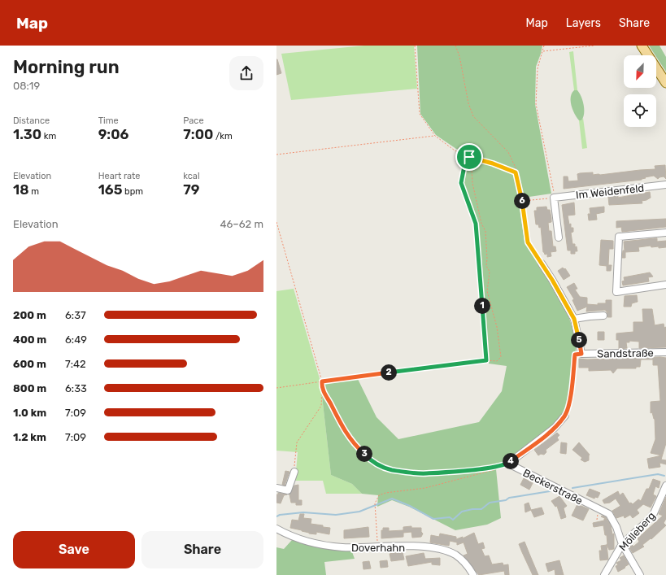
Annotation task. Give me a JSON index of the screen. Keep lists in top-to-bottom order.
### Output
{
  "streets": {
    "street": [
      "Im Weidenfeld",
      "Sandstraße",
      "Beckerstraße",
      "Mölleberg",
      "Doverhahn"
    ]
  },
  "crossings": [
    ["Beckerstraße", "Mölleberg"]
  ],
  "north": "bottom left",
  "page": {
    "header": "Map",
    "nav": ["Map", "Layers", "Share"],
    "heading": ["Morning run", "08:19"],
    "stats": [
      ["Distance", "1.30 km"],
      ["Time", "9:06"],
      ["Pace", "7:00 /km"],
      ["Elevation", "18 m"],
      ["Heart rate", "165 bpm"],
      ["kcal", "79"]
    ],
    "pins": [
      "6",
      "1",
      "5",
      "2",
      "3",
      "4"
    ],
    "chart": ["Elevation", "46–62 m"],
    "list": [
      {
        "name": "200 m",
        "note": "6:37"
      },
      {
        "name": "400 m",
        "note": "6:49"
      },
      {
        "name": "600 m",
        "note": "7:42"
      },
      {
        "name": "800 m",
        "note": "6:33"
      },
      {
        "name": "1.0 km",
        "note": "7:09"
      },
      {
        "name": "1.2 km",
        "note": "7:09"
      }
    ],
    "buttons": ["Save", "Share"]
  }
}
